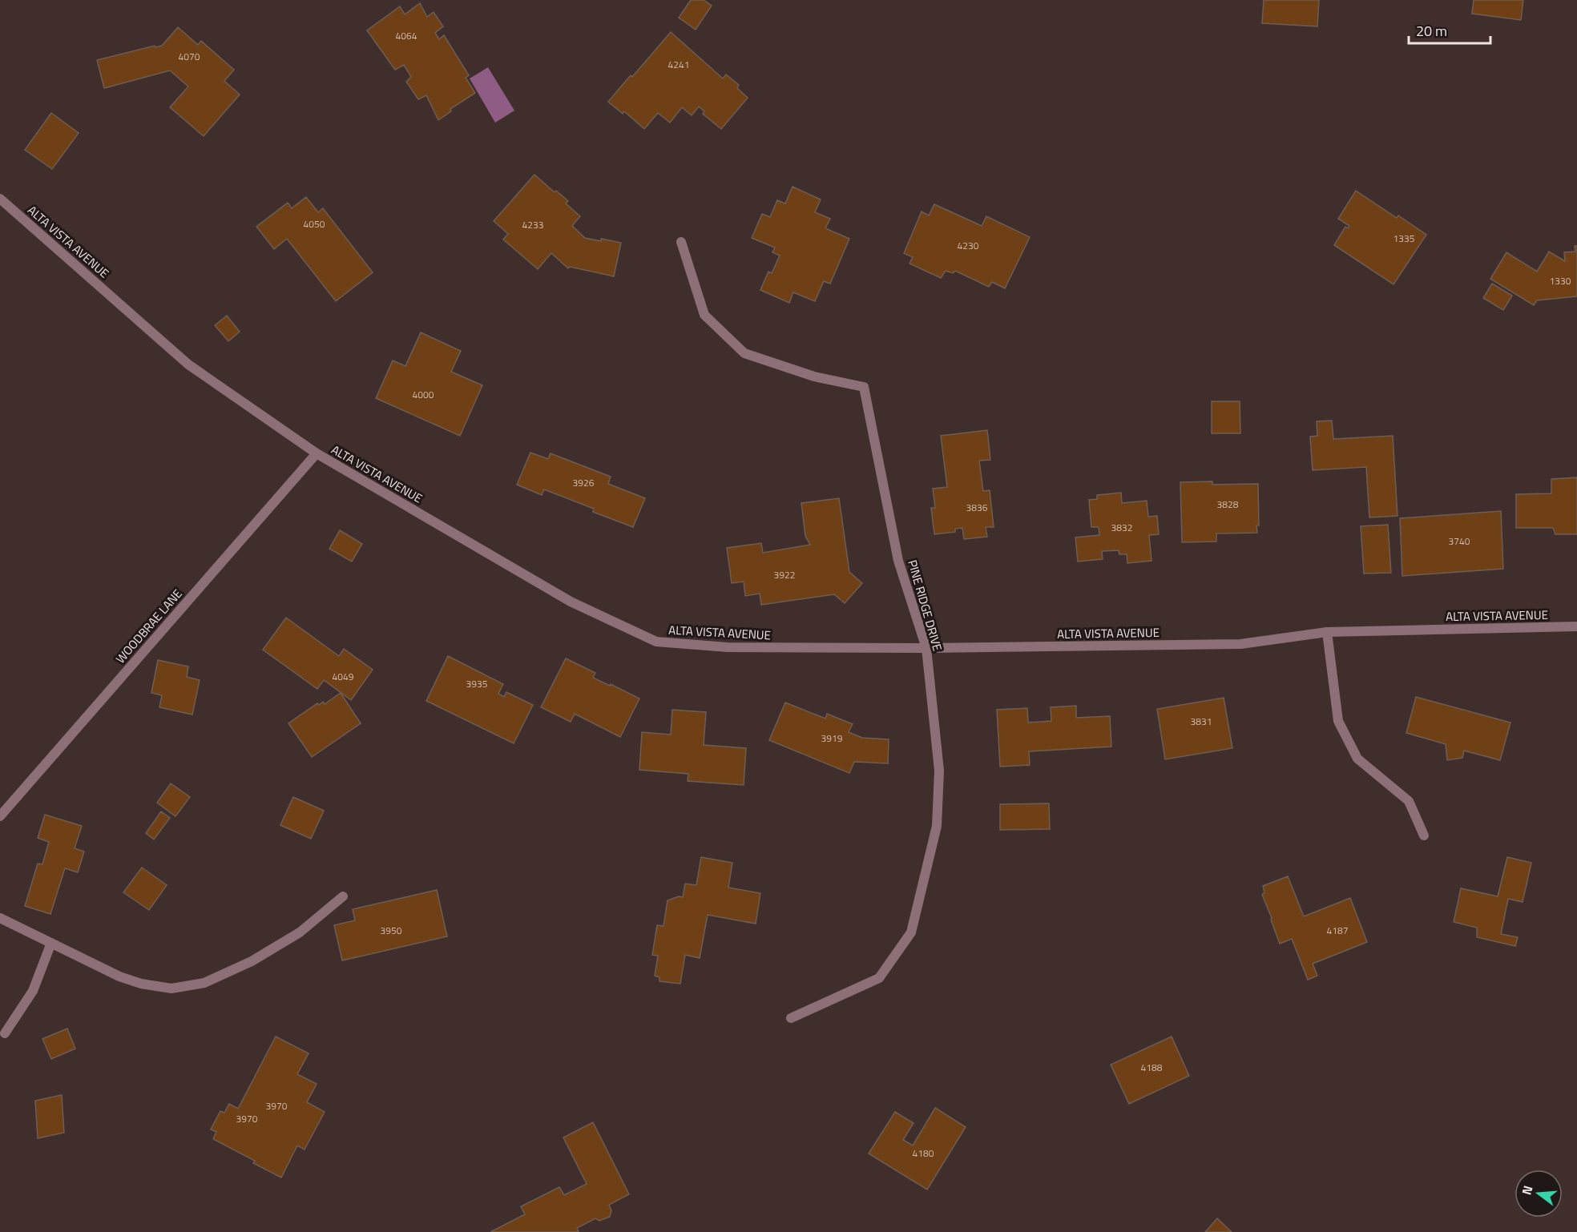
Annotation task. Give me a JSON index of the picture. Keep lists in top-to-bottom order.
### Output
{
  "streets": {
    "street": ["ALTA VISTA AVENUE", "PINE RIDGE DRIVE", "WOODBRAE LANE"]
  },
  "crossings": [
    ["ALTA VISTA AVENUE", "PINE RIDGE DRIVE"],
    ["ALTA VISTA AVENUE", "WOODBRAE LANE"]
  ],
  "house_numbers": [
    "4064",
    "4070",
    "4241",
    "4050",
    "4233",
    "1335",
    "4230",
    "1330",
    "4000",
    "3926",
    "3828",
    "3836",
    "3832",
    "3740",
    "3922",
    "4049",
    "3935",
    "3831",
    "3919",
    "3950",
    "4187",
    "4188",
    "3970",
    "3970",
    "4180"
  ],
  "scale_bar": "20 m",
  "north": "left"
}
